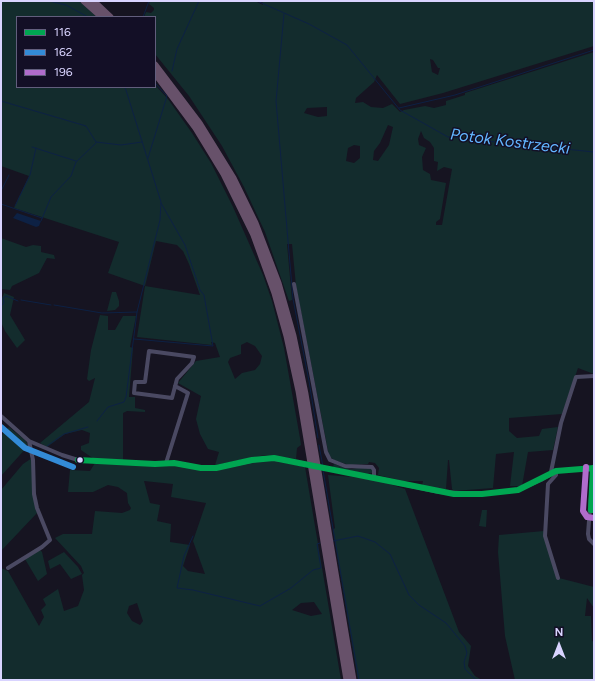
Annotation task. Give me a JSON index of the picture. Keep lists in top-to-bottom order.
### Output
{
  "water": ["Potok Kostrzecki"],
  "lines": ["transit line 162", "transit line 116", "transit line 196"],
  "legend": ["116", "162", "196"],
  "north": "top"
}
